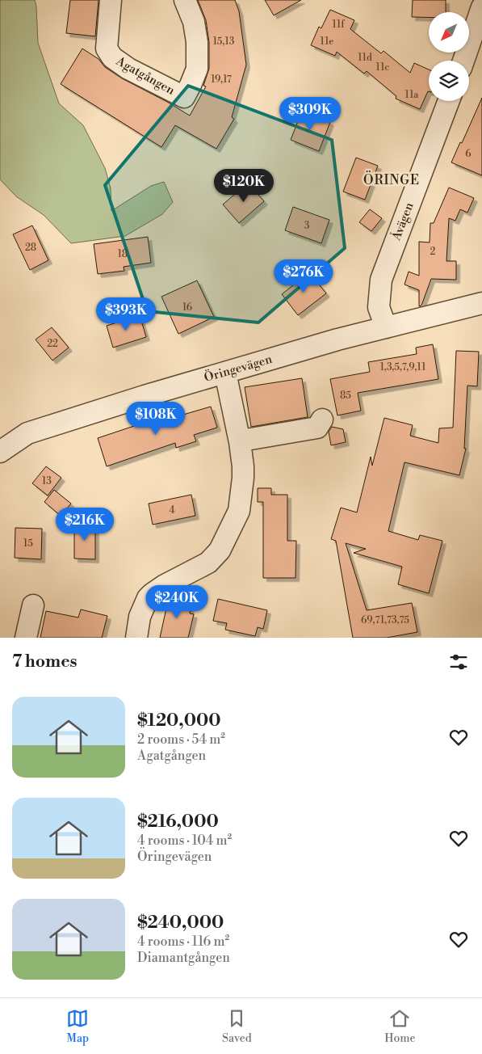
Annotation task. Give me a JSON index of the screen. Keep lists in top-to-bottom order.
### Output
{
  "streets": {
    "street": ["Agatgången", "Åvägen", "Öringevägen"]
  },
  "crossings": [
    ["Åvägen", "Öringevägen"]
  ],
  "districts": ["ÖRINGE"],
  "house_numbers": [
    "11f",
    "15,13",
    "11e",
    "11d",
    "11c",
    "19,17",
    "11a",
    "6",
    "3",
    "28",
    "2",
    "18",
    "16",
    "22",
    "1,3,5,7,9,11",
    "85",
    "13",
    "4",
    "15",
    "69,71,73,75"
  ],
  "north": "bottom left",
  "page": {
    "price": [
      "$309K",
      "$120K",
      "$276K",
      "$393K",
      "$108K",
      "$216K",
      "$240K"
    ],
    "heading": "7 homes",
    "list": [
      {
        "name": "$120,000",
        "note": "2 rooms · 54 m² · Agatgången"
      },
      {
        "name": "$216,000",
        "note": "4 rooms · 104 m² · Öringevägen"
      },
      {
        "name": "$240,000",
        "note": "4 rooms · 116 m² · Diamantgången"
      }
    ],
    "tabs": ["Map", "Saved", "Home"]
  }
}
